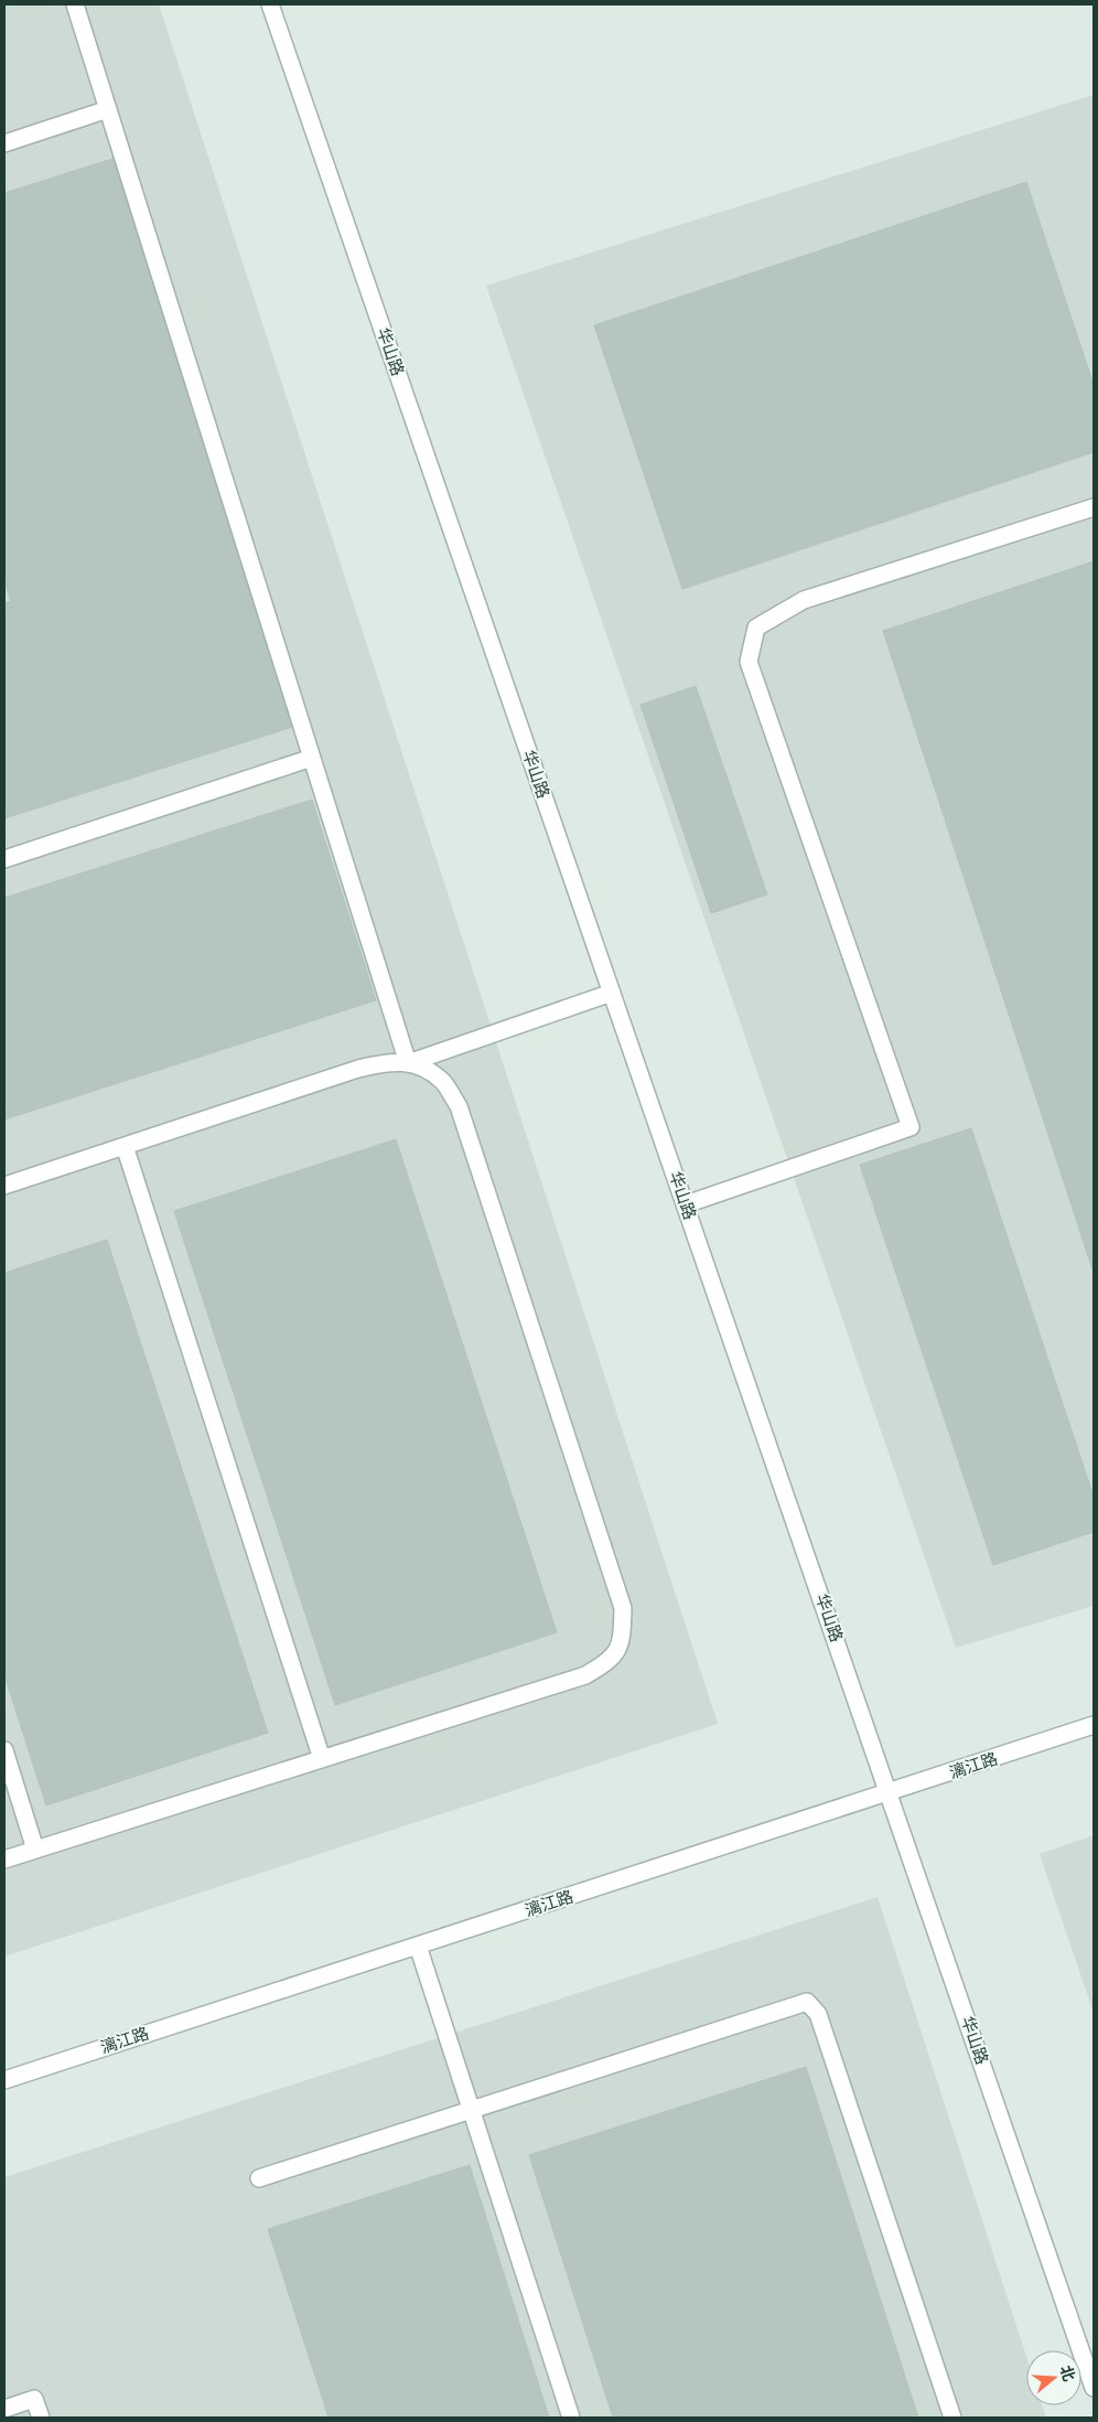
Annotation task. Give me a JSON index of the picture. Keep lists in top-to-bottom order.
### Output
{
  "streets": {
    "street": ["华山路", "漓江路"]
  },
  "crossings": [
    ["华山路", "漓江路"]
  ],
  "north": "right"
}
